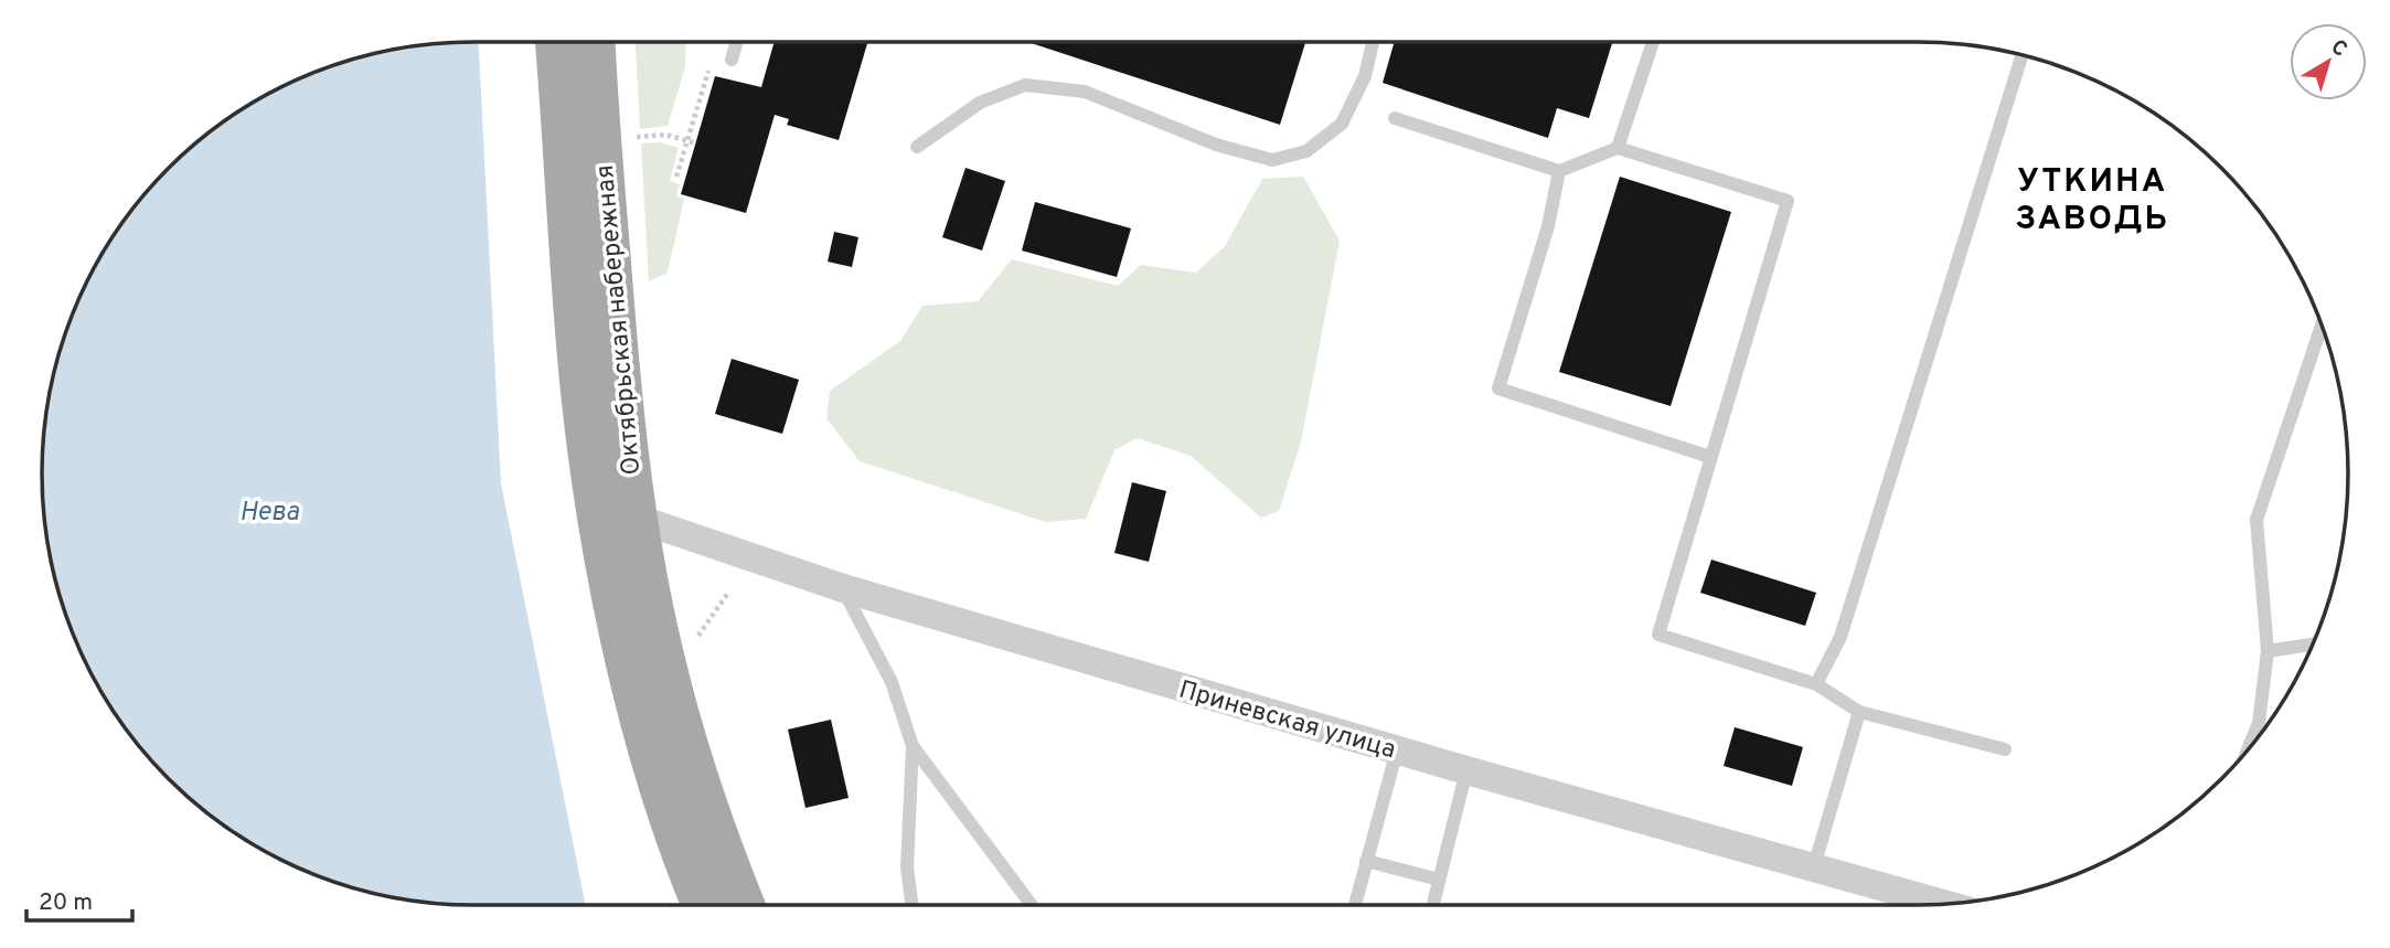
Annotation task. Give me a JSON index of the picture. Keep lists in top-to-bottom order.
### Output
{
  "streets": {
    "main road": ["Октябрьская набережная"],
    "street": ["Приневская улица"]
  },
  "crossings": [
    ["Октябрьская набережная", "Приневская улица"]
  ],
  "districts": ["УТКИНА ЗАВОДЬ"],
  "water": ["Нева"],
  "scale_bar": "20 m",
  "north": "top right"
}
